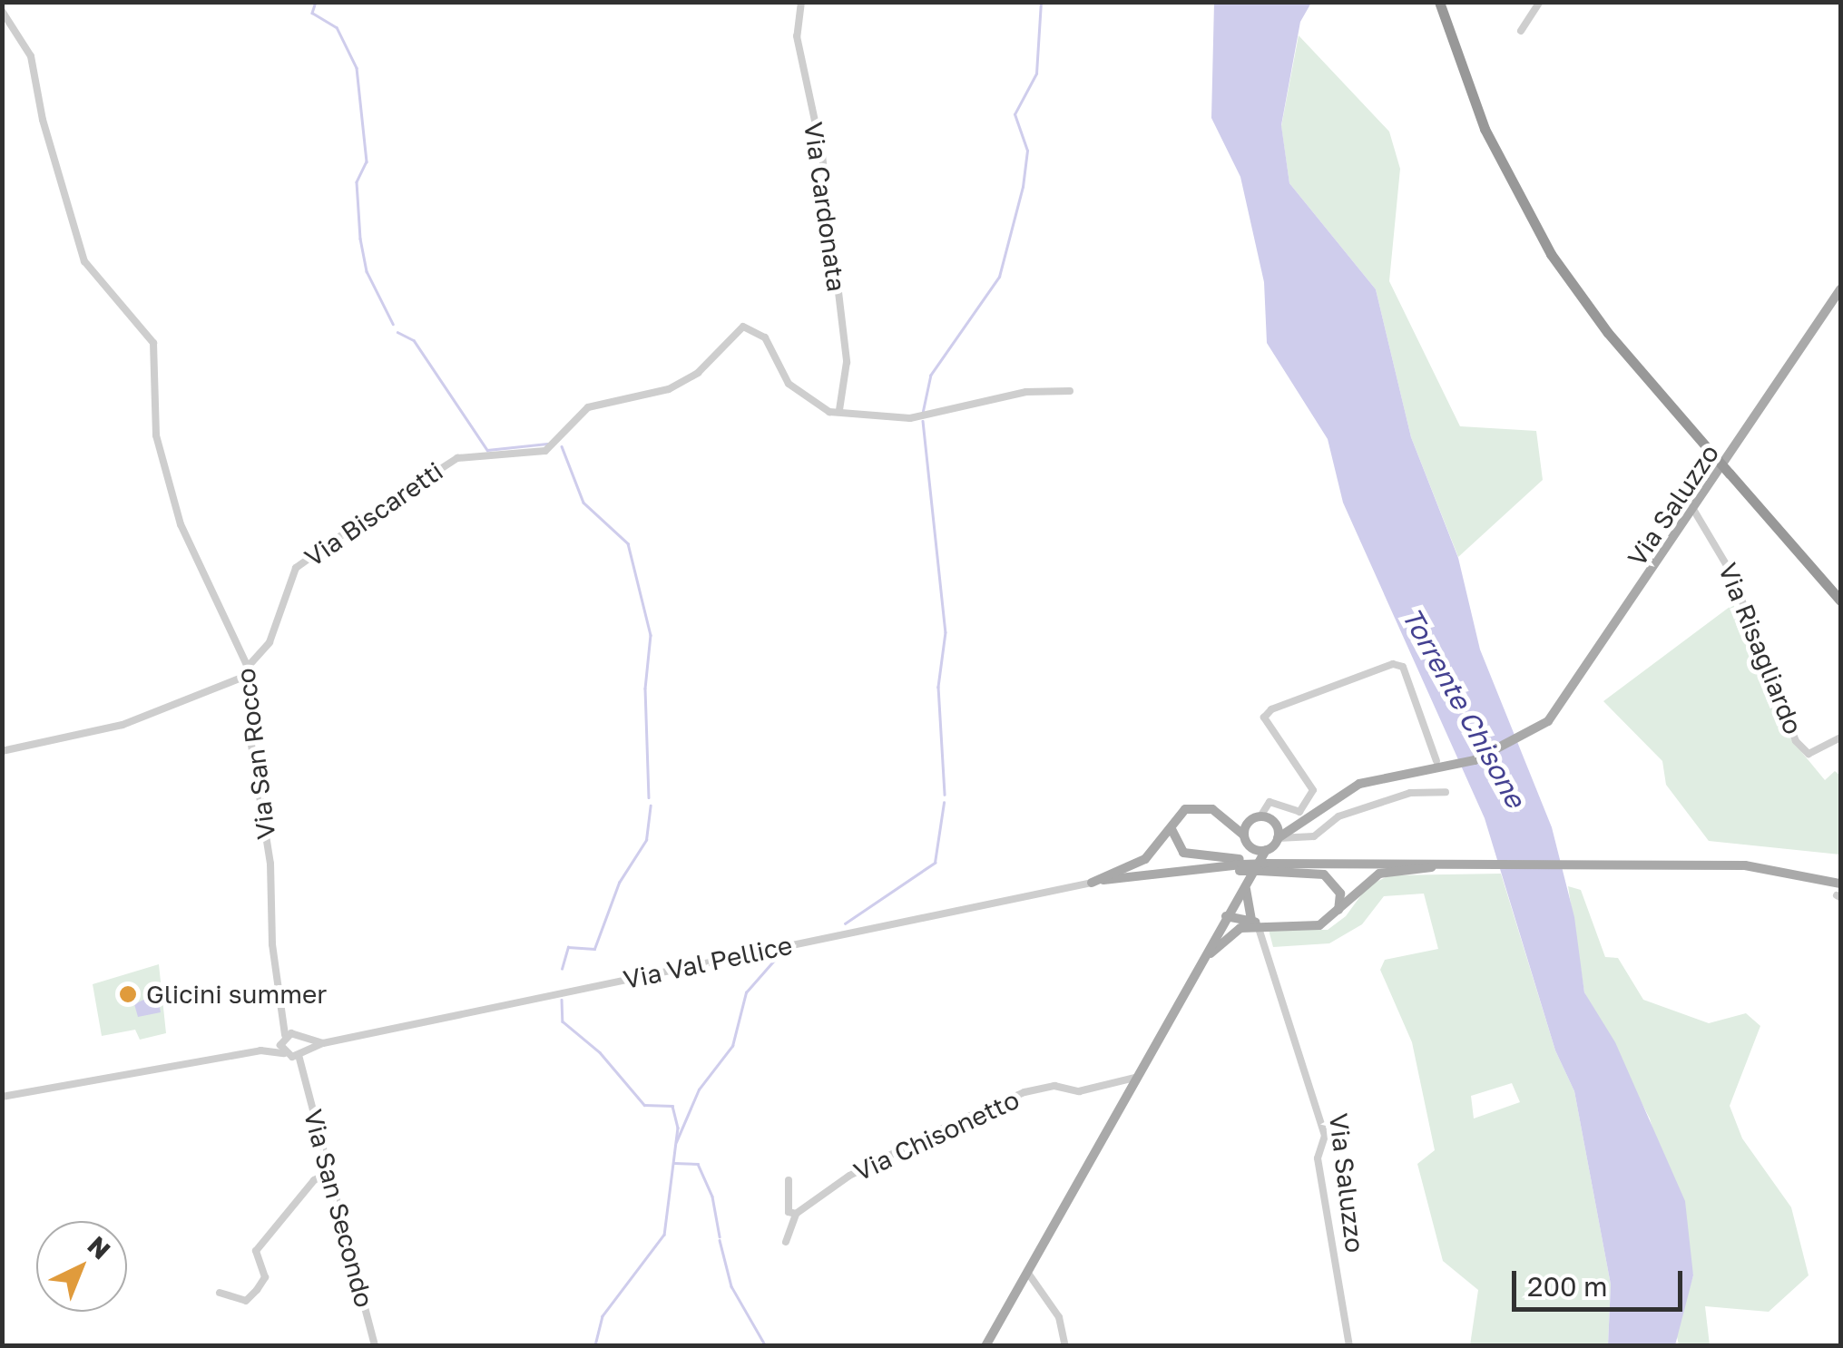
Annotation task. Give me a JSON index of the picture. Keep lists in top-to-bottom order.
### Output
{
  "streets": {
    "main road": ["Via Saluzzo"],
    "street": [
      "Via Cardonata",
      "Via Biscaretti",
      "Via Risagliardo",
      "Via San Rocco",
      "Via Val Pellice",
      "Via Chisonetto",
      "Via San Secondo"
    ]
  },
  "crossings": [
    ["Via Cardonata", "Via Biscaretti"],
    ["Via Saluzzo", "Via Risagliardo"],
    ["Via Biscaretti", "Via San Rocco"],
    ["Via San Rocco", "Via Val Pellice"]
  ],
  "water": ["Torrente Chisone"],
  "places": ["Glicini summer"],
  "scale_bar": "200 m",
  "north": "top right"
}
